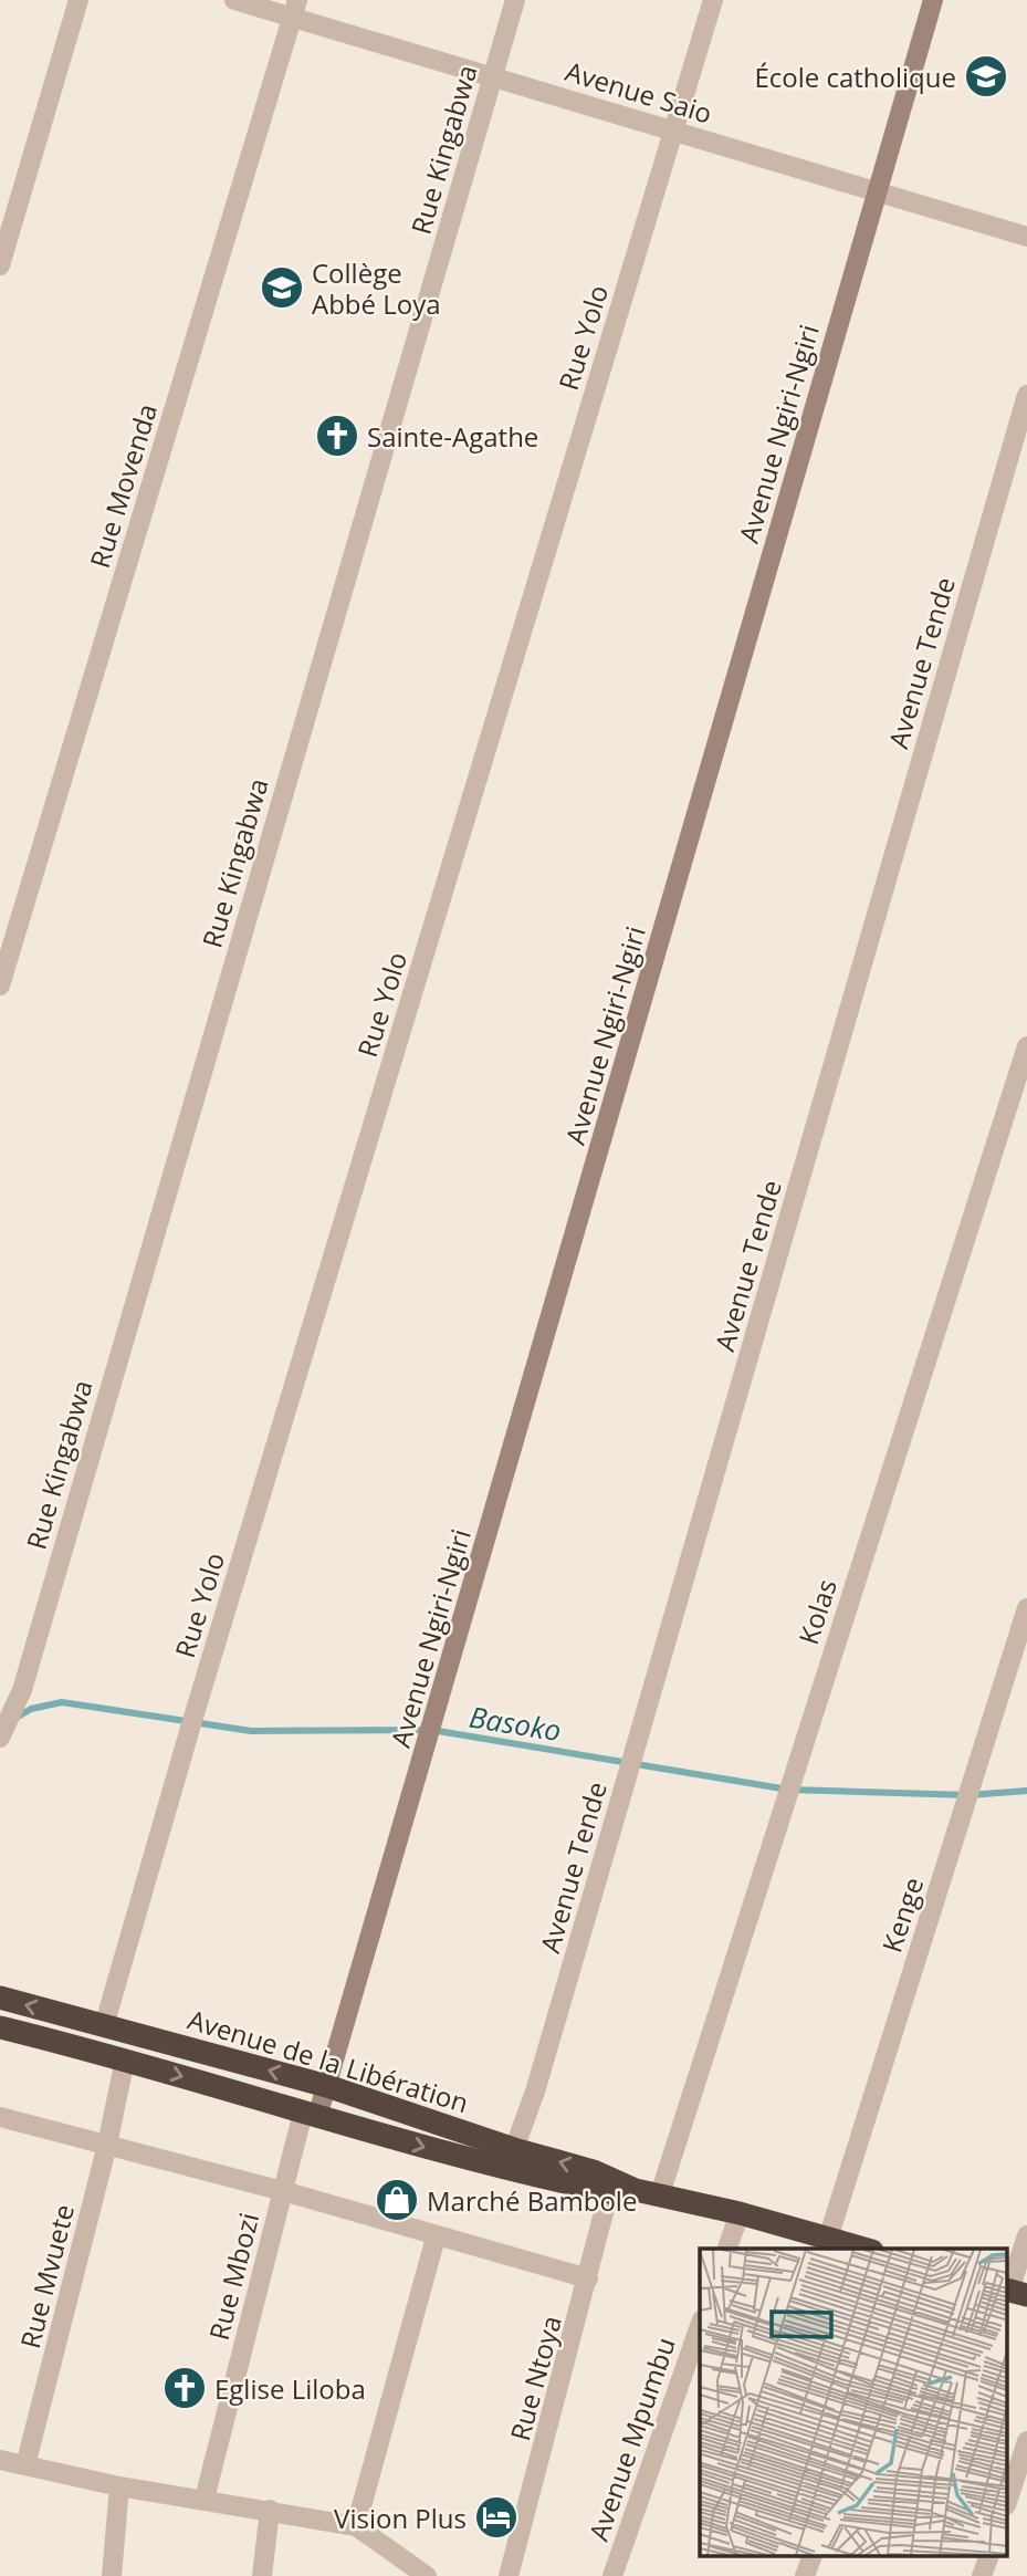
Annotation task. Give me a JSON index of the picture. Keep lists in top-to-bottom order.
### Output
{
  "streets": {
    "highway": ["Avenue de la Libération"],
    "street": [
      "Avenue Saio",
      "Rue Kingabwa",
      "Rue Yolo",
      "Avenue Ngiri-Ngiri",
      "Rue Movenda",
      "Avenue Tende",
      "Kolas",
      "Kenge",
      "Rue Mvuete",
      "Rue Mbozi",
      "Rue Ntoya",
      "Avenue Mpumbu"
    ]
  },
  "crossings": [
    ["Avenue Saio", "Rue Kingabwa"],
    ["Avenue Saio", "Rue Yolo"],
    ["Avenue Saio", "Avenue Ngiri-Ngiri"],
    ["Avenue Saio", "Rue Movenda"],
    ["Rue Yolo", "Avenue de la Libération"],
    ["Avenue Ngiri-Ngiri", "Avenue de la Libération"],
    ["Avenue Ngiri-Ngiri", "Rue Mbozi"],
    ["Avenue Tende", "Avenue de la Libération"],
    ["Kolas", "Avenue de la Libération"],
    ["Kenge", "Avenue de la Libération"],
    ["Avenue de la Libération", "Rue Mvuete"],
    ["Avenue de la Libération", "Rue Mbozi"],
    ["Avenue de la Libération", "Rue Ntoya"]
  ],
  "water": ["Basoko"],
  "places": {
    "school or university": ["École catholique", "Collège Abbé Loya"],
    "church": ["Sainte-Agathe", "Eglise Liloba"],
    "shop": ["Marché Bambole"],
    "hotel": ["Vision Plus"]
  }
}
